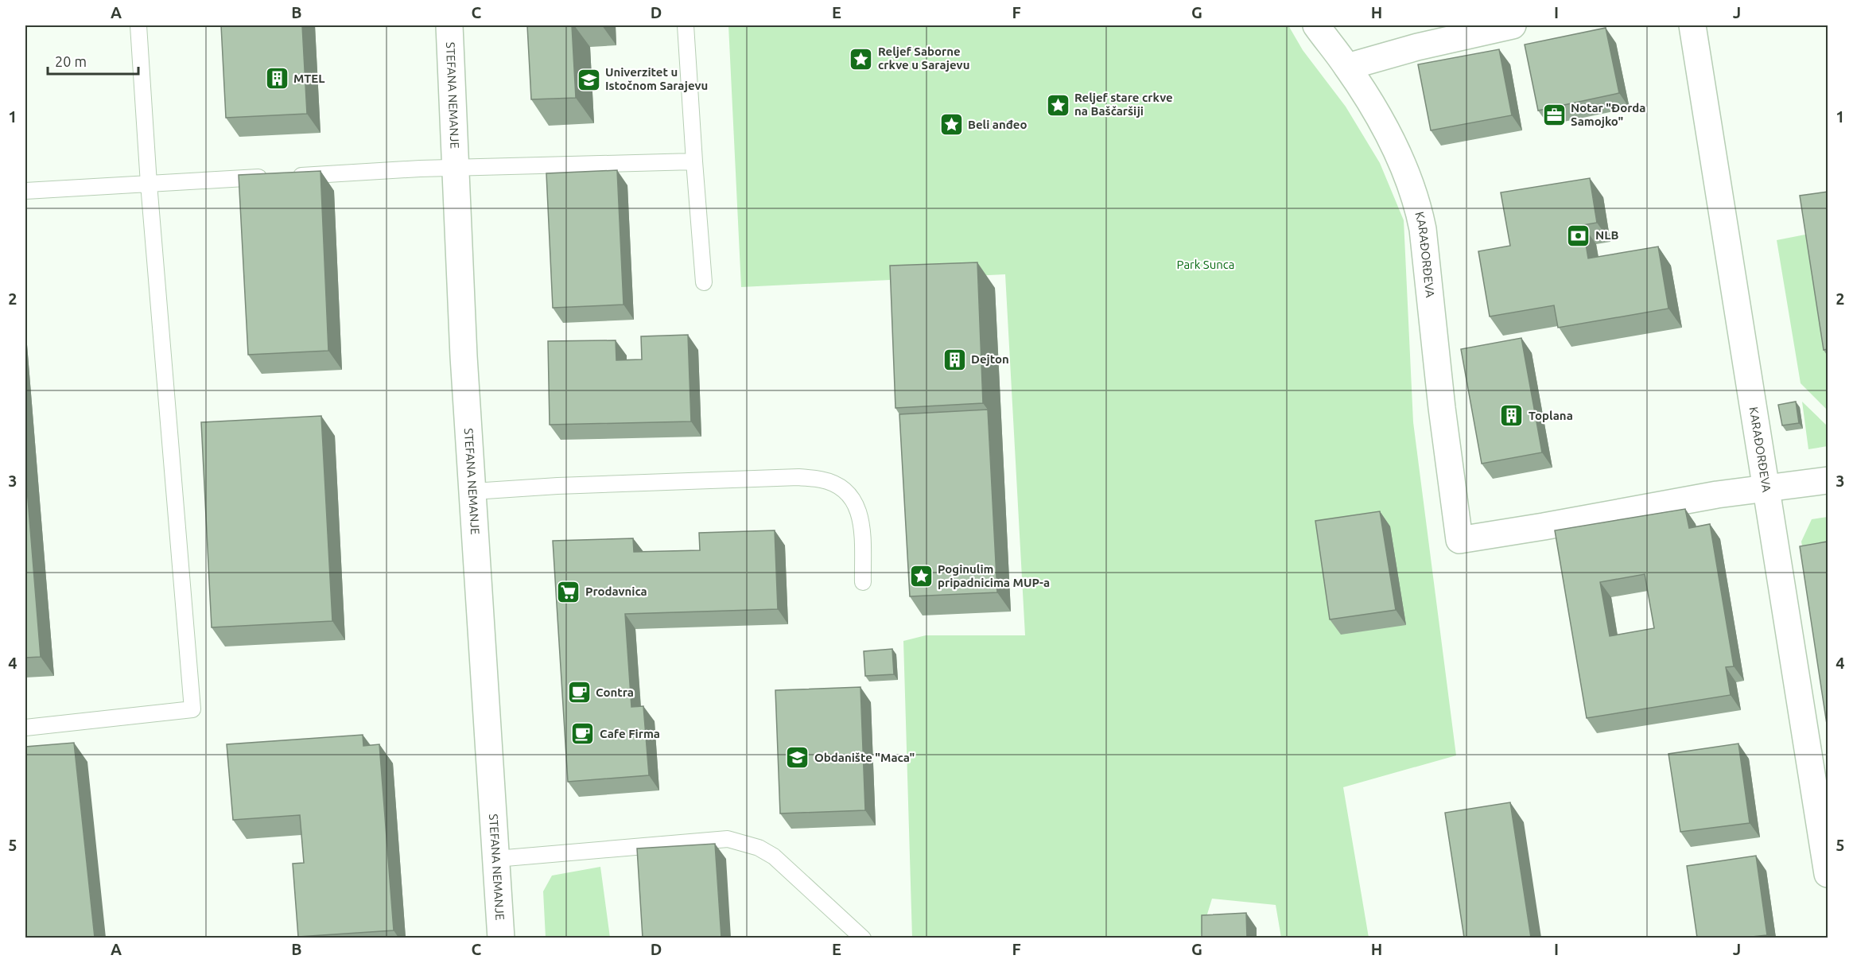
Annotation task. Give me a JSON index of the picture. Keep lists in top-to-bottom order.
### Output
{
  "streets": {
    "street": ["STEFANA NEMANJE", "KARAĐORĐEVA"]
  },
  "parks": ["Park Sunca"],
  "places": {
    "place": [
      "Reljef Saborne crkve u Sarajevu",
      "Reljef stare crkve na Baščaršiji",
      "Beli anđeo",
      "Poginulim pripadnicima MUP-a"
    ],
    "building": ["MTEL", "Dejton", "Toplana"],
    "school or university": ["Univerzitet u Istočnom Sarajevu", "Obdanište \"Maca\""],
    "office": ["Notar \"Đorda Samojko\""],
    "bank": ["NLB"],
    "supermarket": ["Prodavnica"],
    "cafe": ["Contra", "Cafe Firma"]
  },
  "scale_bar": "20 m",
  "grid": {
    "columns": [
      "A",
      "B",
      "C",
      "D",
      "E",
      "F",
      "G",
      "H",
      "I",
      "J"
    ],
    "rows": [
      "1",
      "2",
      "3",
      "4",
      "5"
    ]
  }
}
